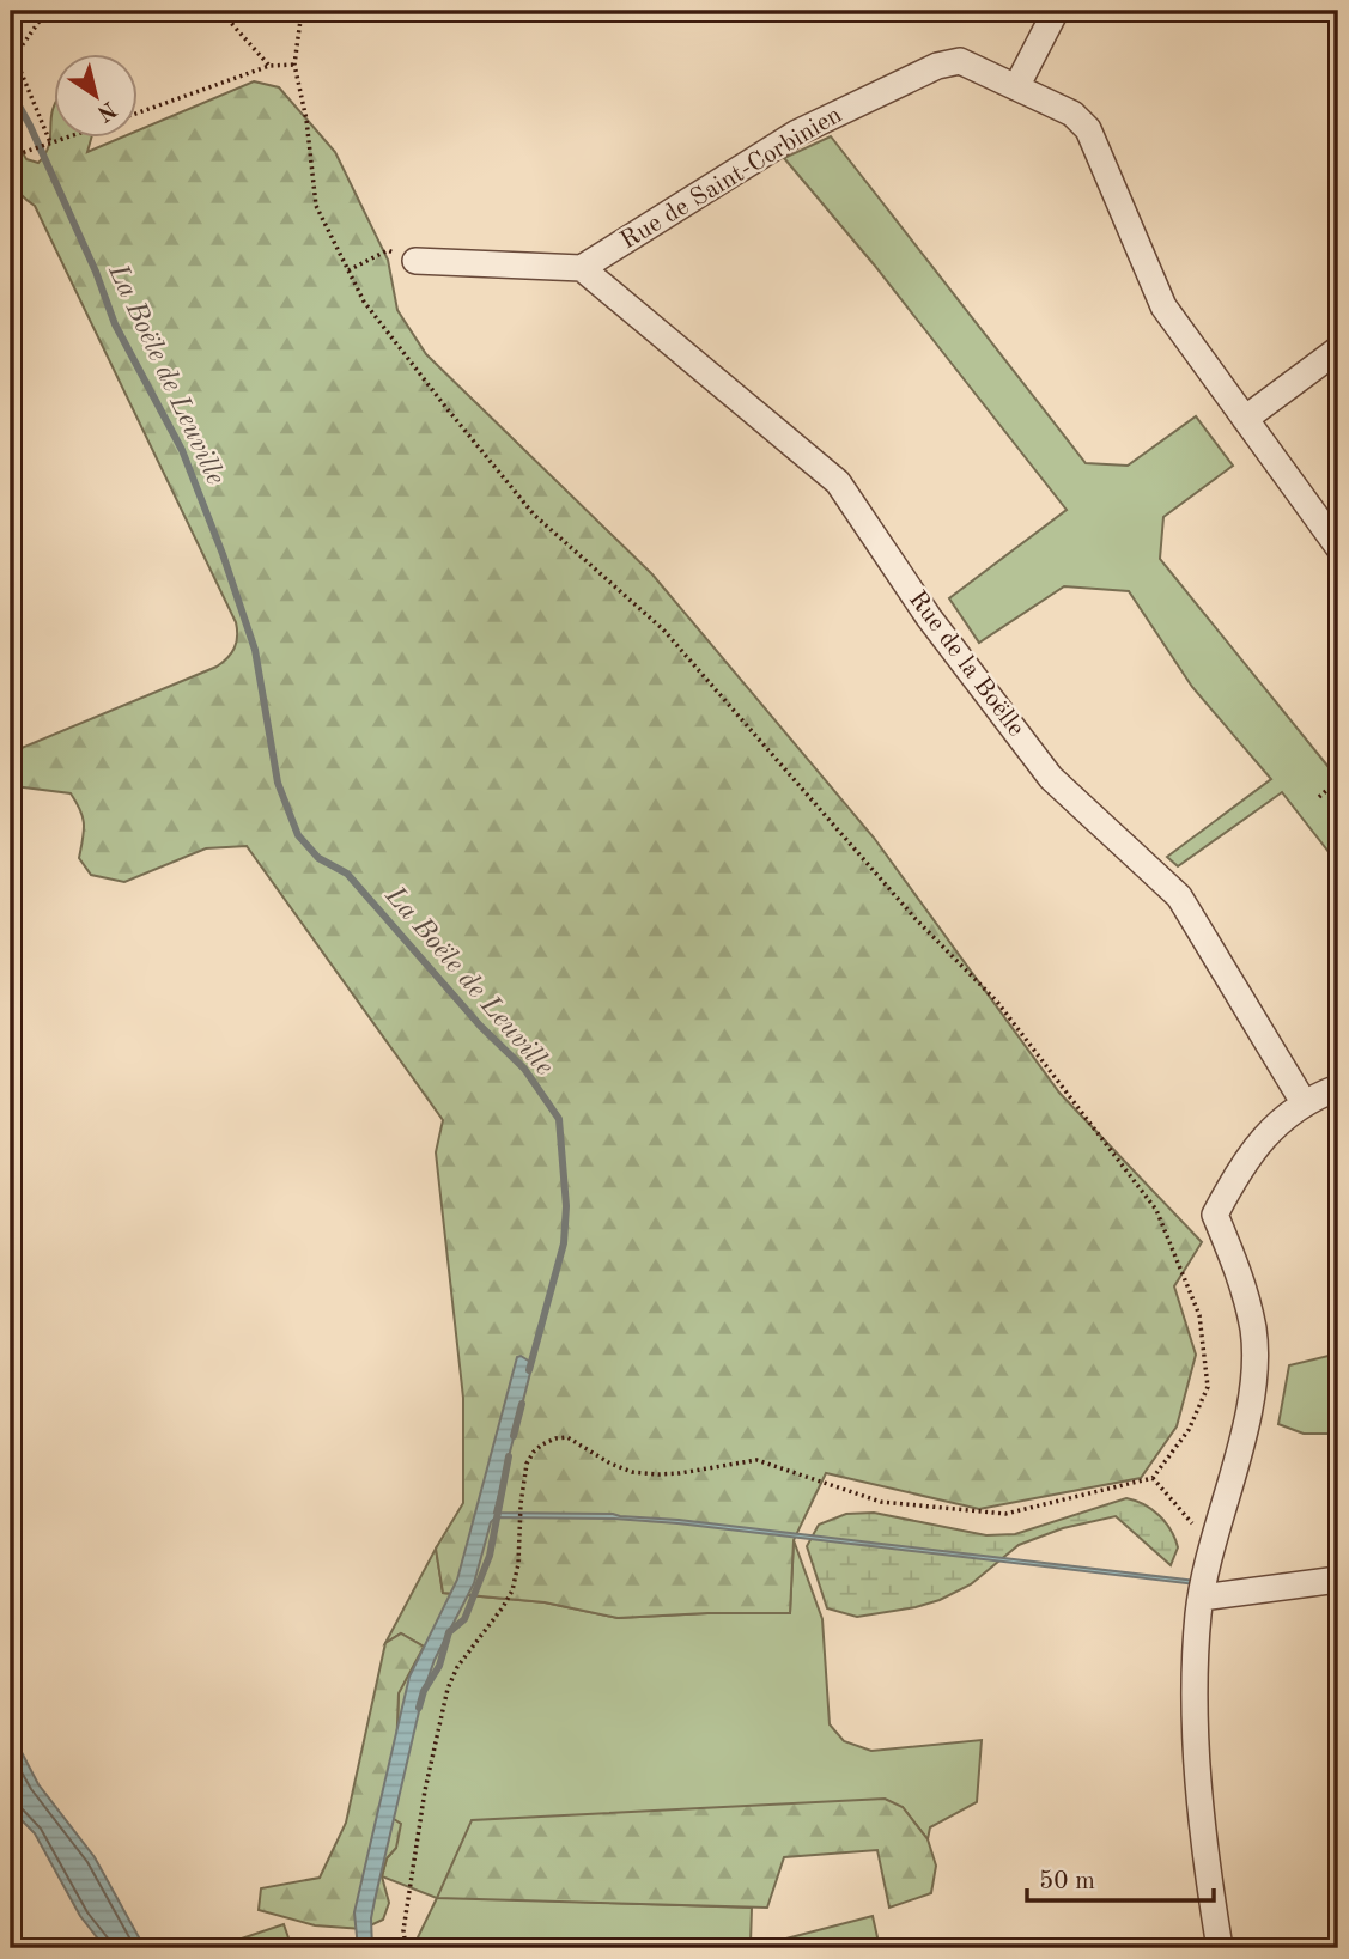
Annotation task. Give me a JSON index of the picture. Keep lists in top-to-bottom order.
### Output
{
  "streets": {
    "street": ["Rue de Saint-Corbinien", "Rue de la Boëlle"]
  },
  "crossings": [
    ["Rue de Saint-Corbinien", "Rue de la Boëlle"]
  ],
  "water": ["La Boële de Leuville"],
  "scale_bar": "50 m",
  "north": "bottom right"
}
